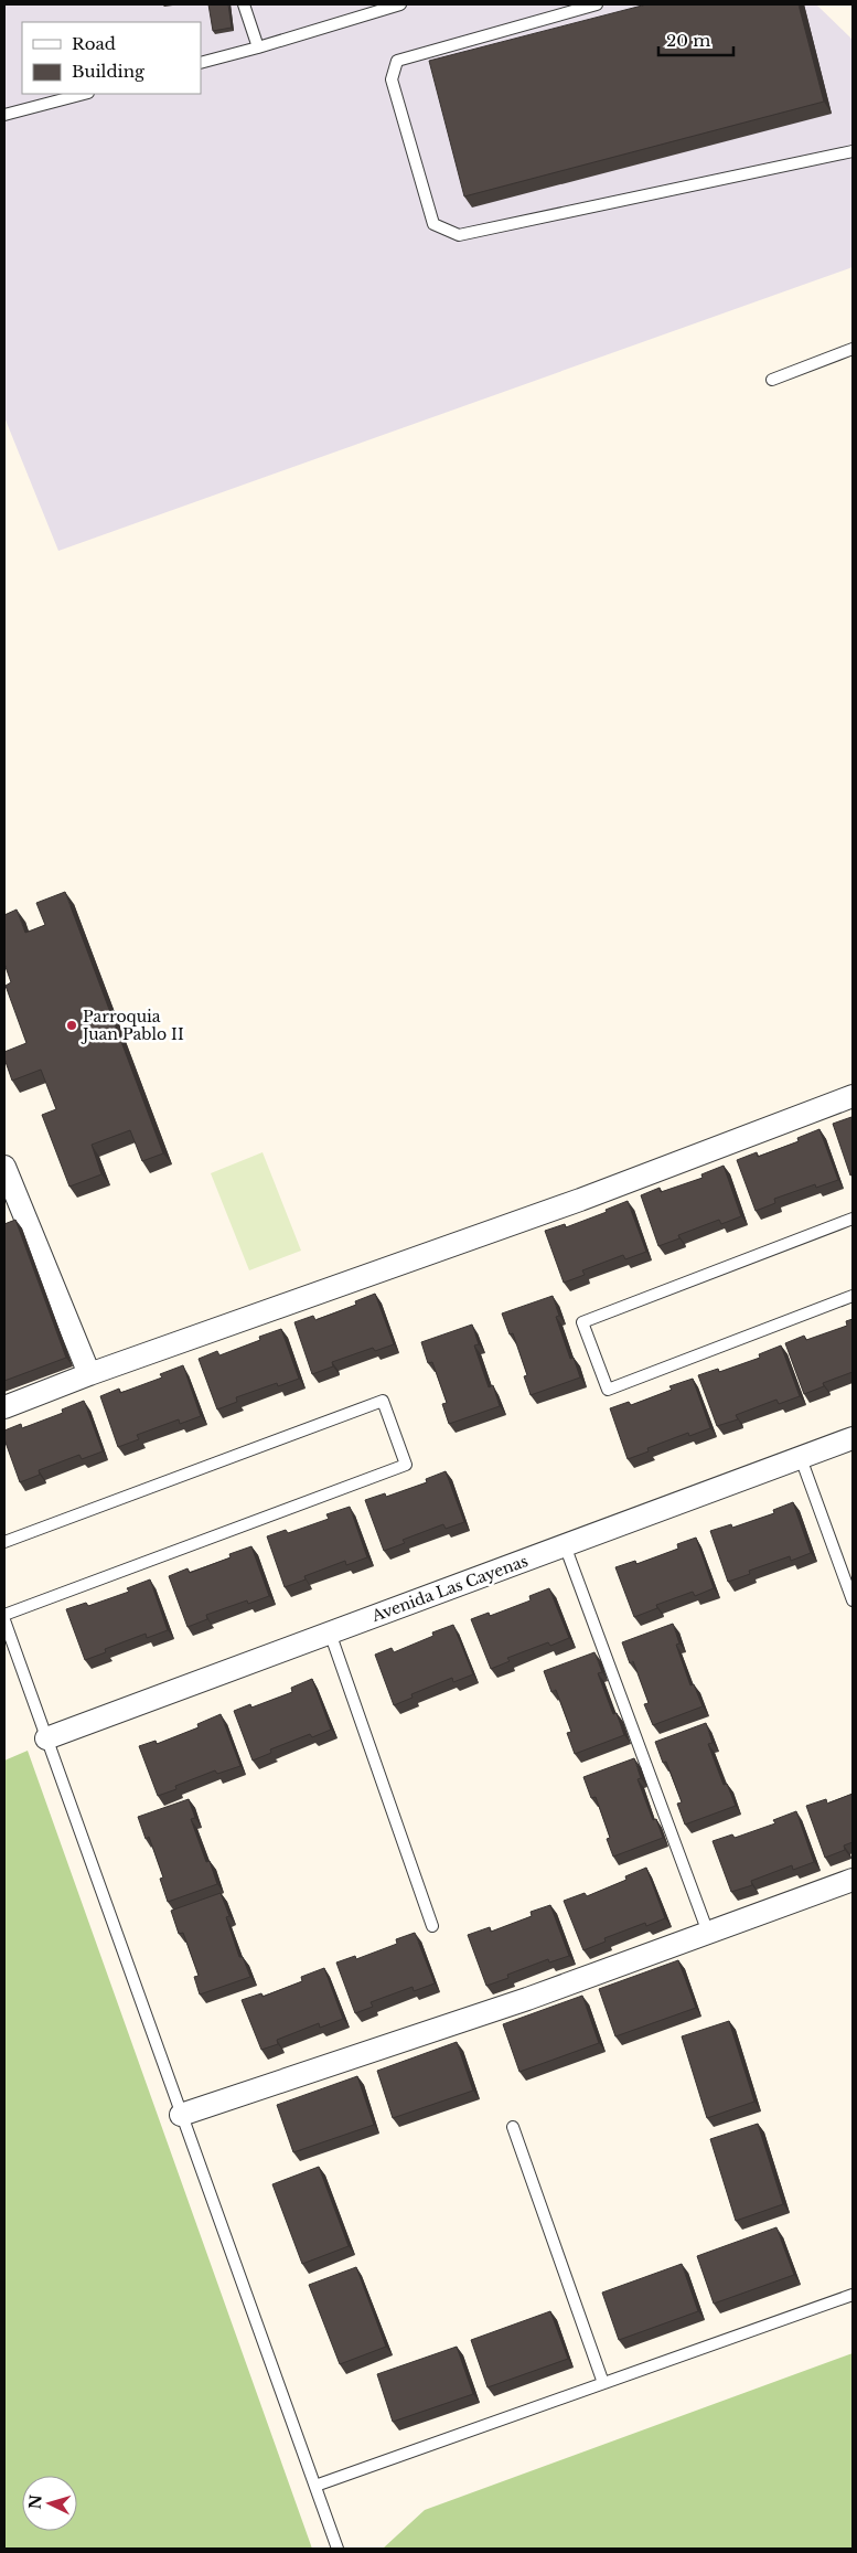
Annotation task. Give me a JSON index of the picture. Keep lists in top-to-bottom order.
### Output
{
  "streets": {
    "street": ["Avenida Las Cayenas"]
  },
  "places": ["Parroquia Juan Pablo II"],
  "legend": ["Road", "Building"],
  "scale_bar": "20 m",
  "north": "left"
}
